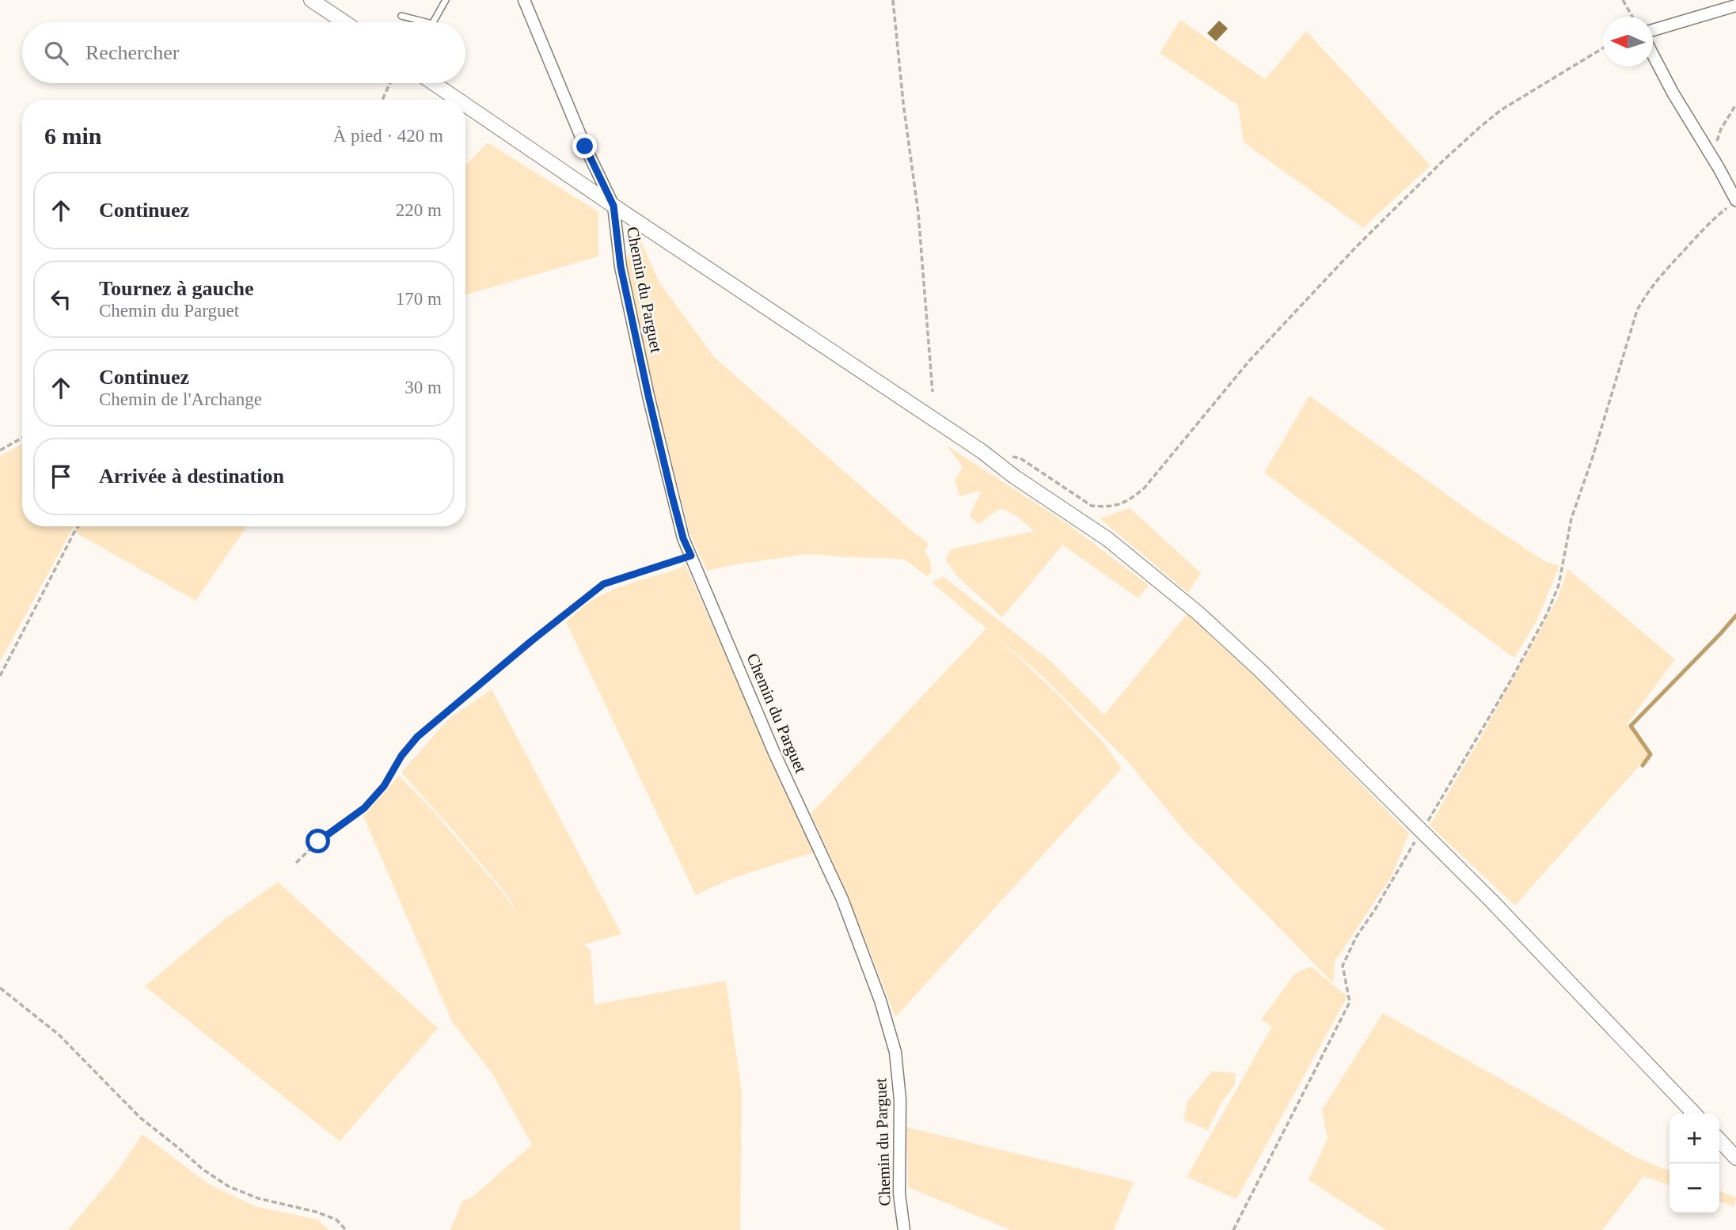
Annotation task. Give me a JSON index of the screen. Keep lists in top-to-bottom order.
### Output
{
  "streets": {
    "street": ["Chemin du Parguet"]
  },
  "north": "left",
  "page": {
    "search": "Rechercher",
    "heading": ["6 min", "À pied · 420 m"],
    "list": [
      ["Continuez", "220 m"],
      ["Tournez à gauche", "Chemin du Parguet", "170 m"],
      ["Continuez", "Chemin de l'Archange", "30 m"],
      "Arrivée à destination"
    ],
    "map_buttons": ["+", "−"]
  }
}
